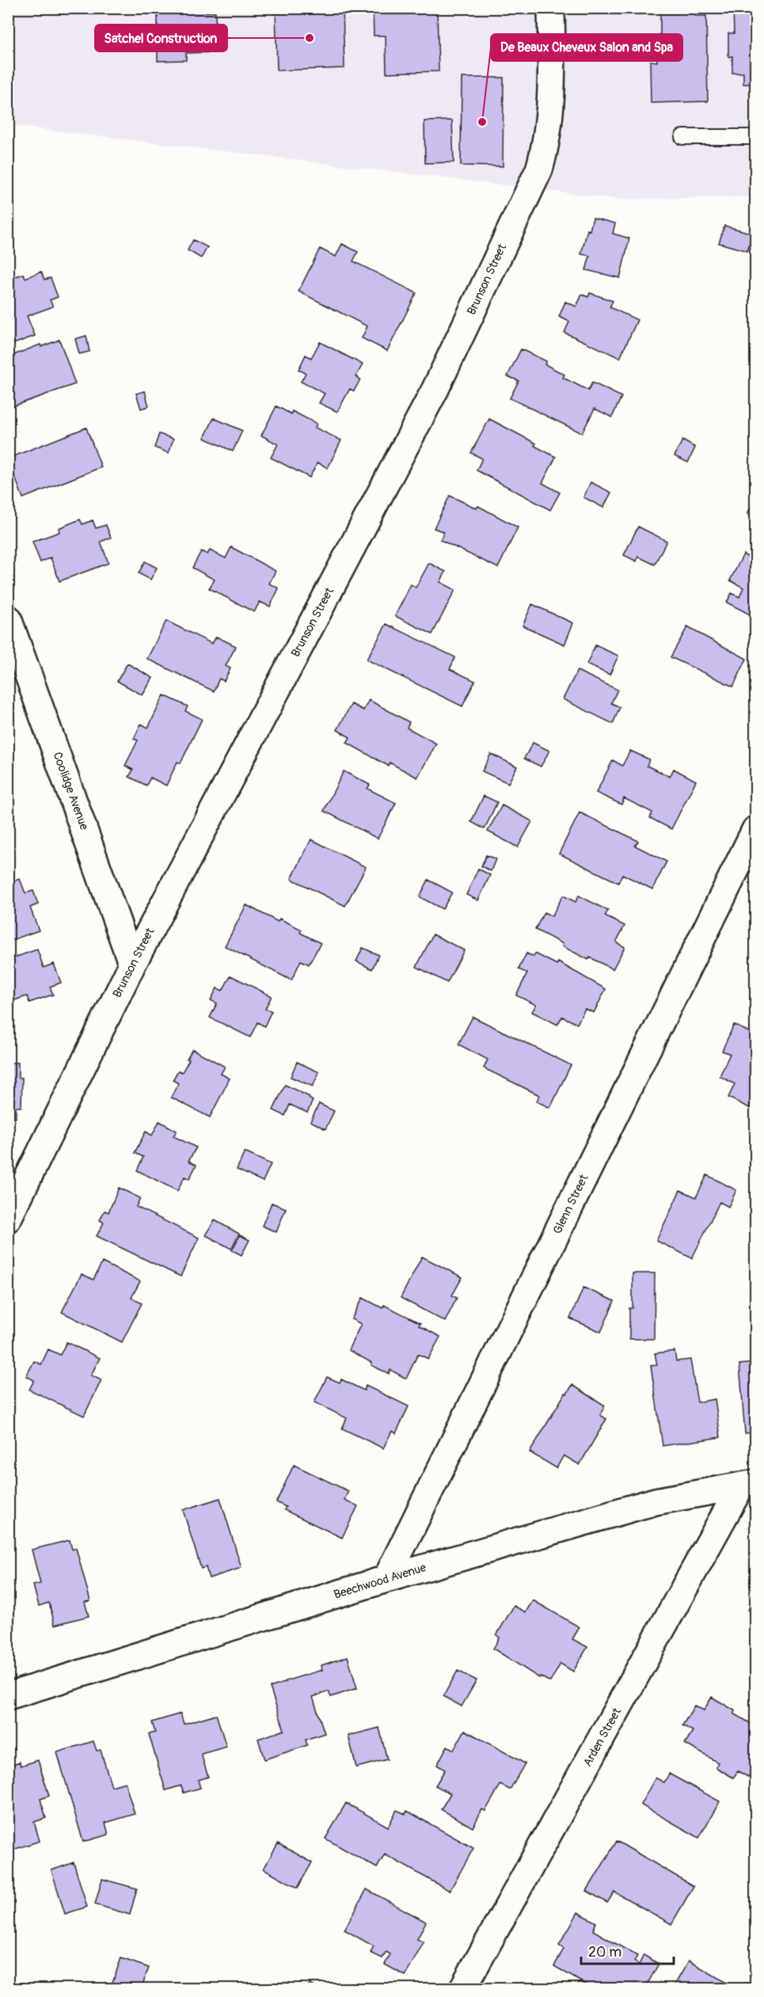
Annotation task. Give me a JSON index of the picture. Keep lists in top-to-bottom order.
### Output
{
  "streets": {
    "street": [
      "Brunson Street",
      "Coolidge Avenue",
      "Glenn Street",
      "Beechwood Avenue",
      "Arden Street"
    ]
  },
  "crossings": [
    ["Brunson Street", "Coolidge Avenue"],
    ["Glenn Street", "Beechwood Avenue"],
    ["Beechwood Avenue", "Arden Street"]
  ],
  "places": ["Satchel Construction", "De Beaux Cheveux Salon and Spa"],
  "scale_bar": "20 m"
}
